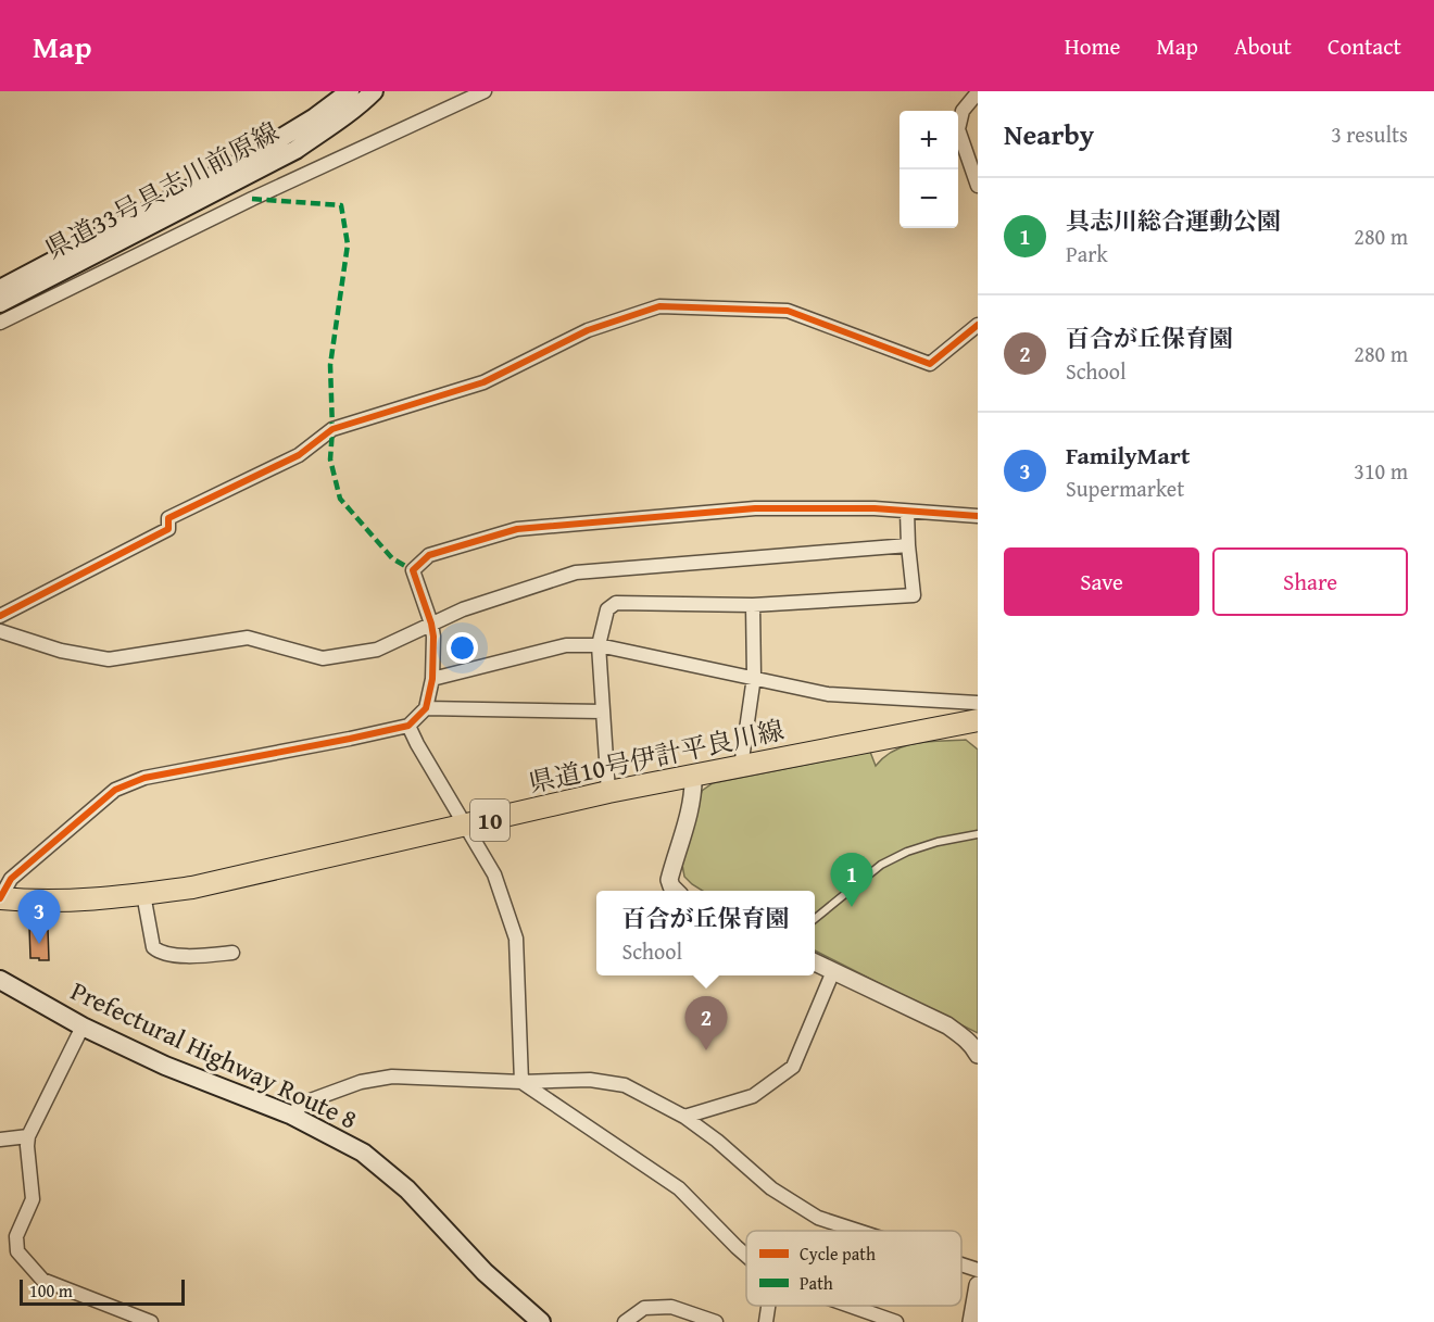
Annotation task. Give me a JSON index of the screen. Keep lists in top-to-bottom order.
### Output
{
  "streets": {
    "main road": [
      "県道33号具志川前原線",
      "県道10号伊計平良川線",
      "10",
      "Prefectural Highway Route 8"
    ]
  },
  "legend": ["Cycle path", "Path"],
  "scale_bar": "100 m",
  "page": {
    "header": "Map",
    "nav": [
      "Home",
      "Map",
      "About",
      "Contact"
    ],
    "heading": ["Nearby", "3 results"],
    "map_buttons": ["+", "−"],
    "list": [
      {
        "mark": "1",
        "name": "具志川総合運動公園",
        "note": "Park",
        "value": "280 m"
      },
      {
        "mark": "2",
        "name": "百合が丘保育園",
        "note": "School",
        "value": "280 m"
      },
      {
        "mark": "3",
        "name": "FamilyMart",
        "note": "Supermarket",
        "value": "310 m"
      }
    ],
    "buttons": ["Save", "Share"],
    "pins": ["1", "3", "2"],
    "popup": ["百合が丘保育園", "School"],
    "scale": "100 m"
  }
}
